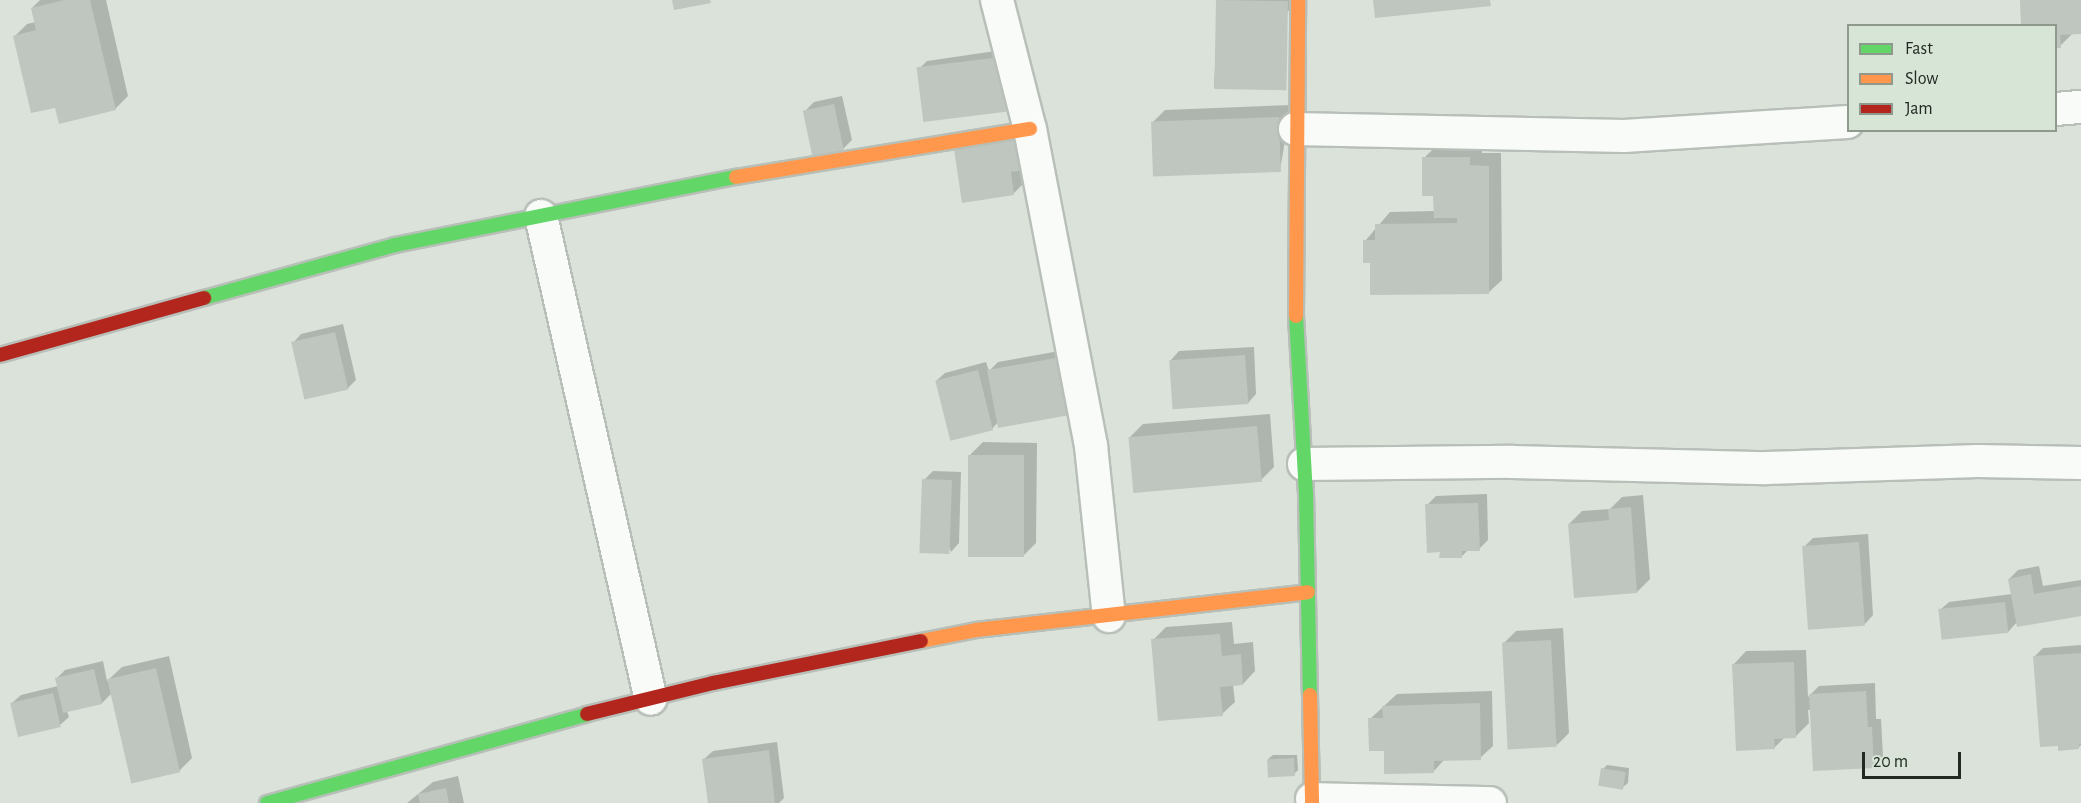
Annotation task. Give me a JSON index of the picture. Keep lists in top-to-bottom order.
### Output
{
  "legend": ["Fast", "Slow", "Jam"],
  "scale_bar": "20 m"
}
